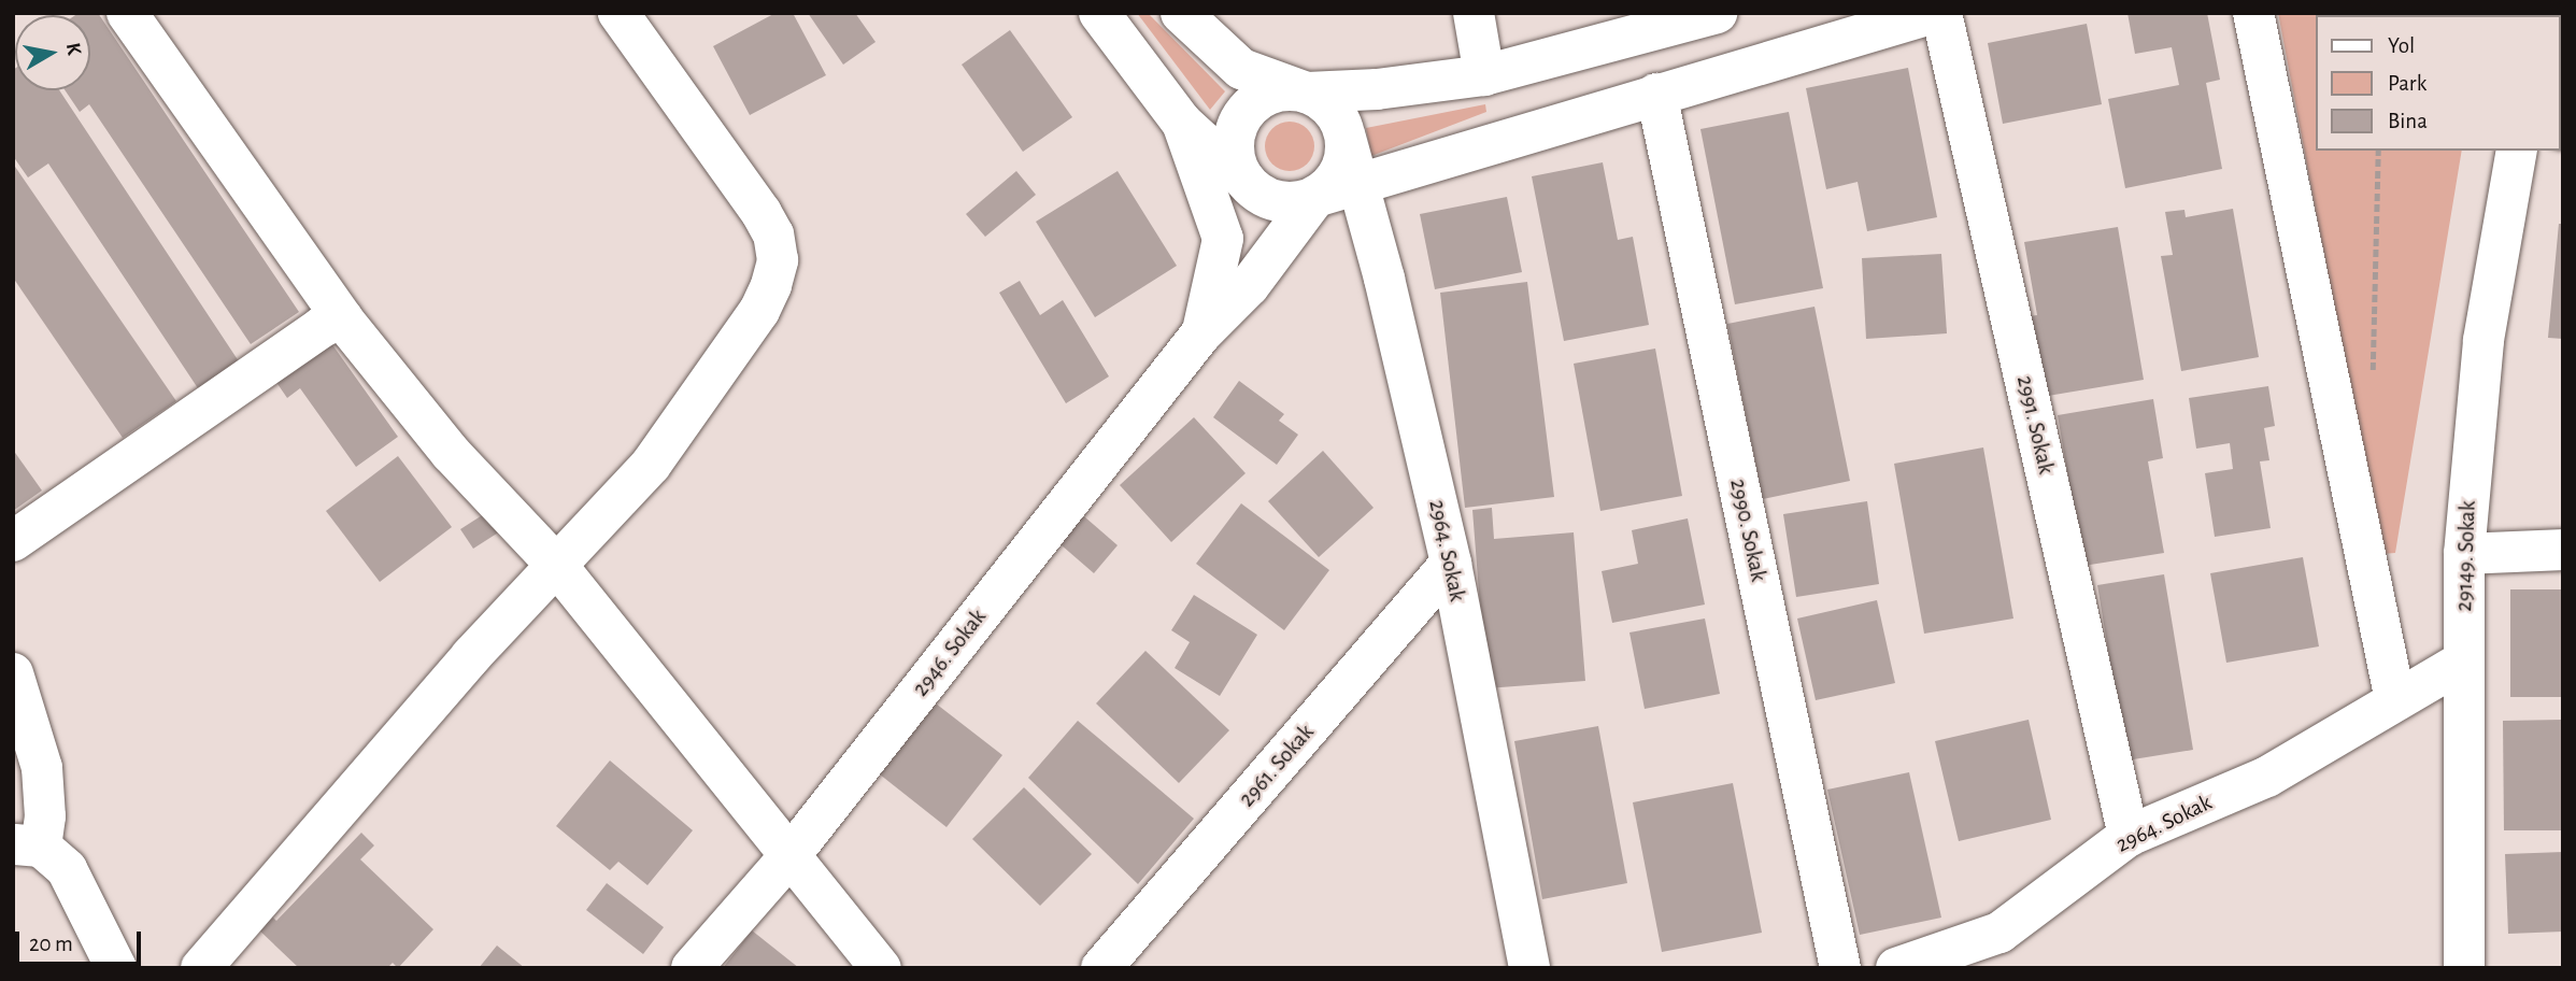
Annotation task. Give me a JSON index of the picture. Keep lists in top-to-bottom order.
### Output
{
  "streets": {
    "street": [
      "2991. Sokak",
      "2990. Sokak",
      "2964. Sokak",
      "29149. Sokak",
      "2946. Sokak",
      "2961. Sokak"
    ]
  },
  "crossings": [
    ["2991. Sokak", "2964. Sokak"],
    ["2964. Sokak", "29149. Sokak"],
    ["2964. Sokak", "2946. Sokak"],
    ["2964. Sokak", "2961. Sokak"]
  ],
  "legend": ["Yol", "Park", "Bina"],
  "scale_bar": "20 m",
  "north": "right"
}
